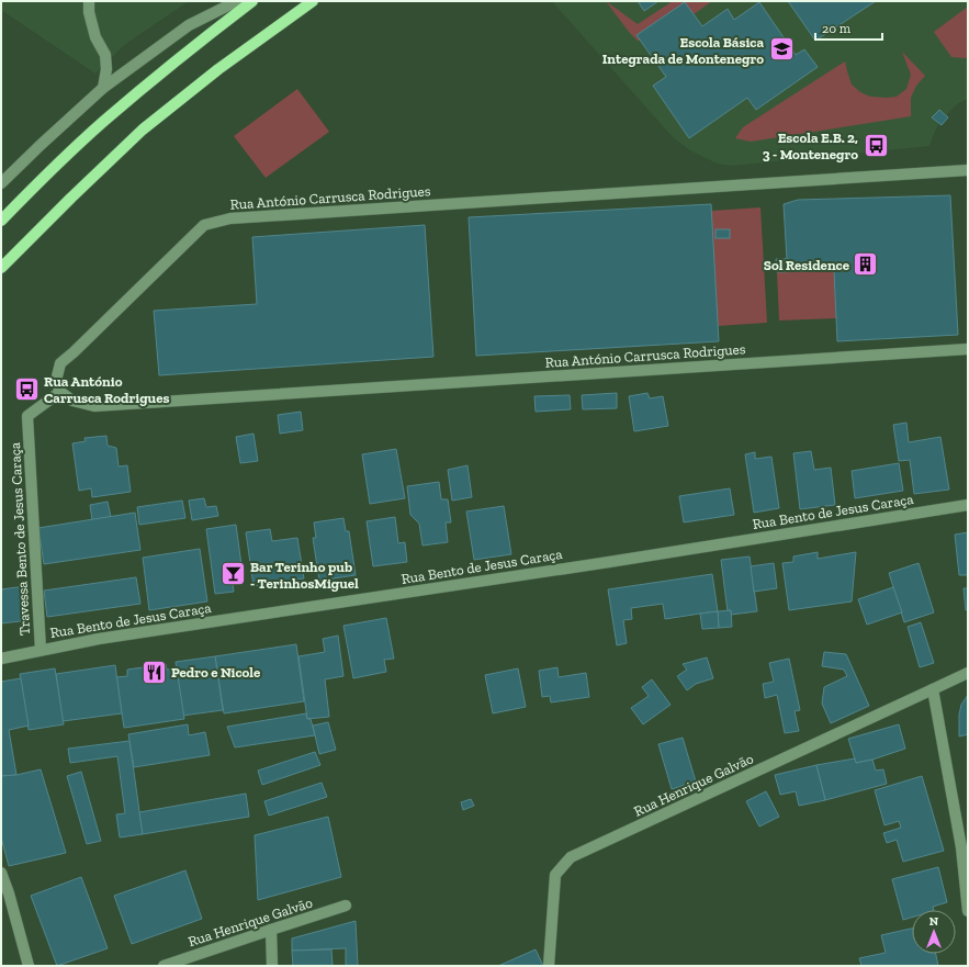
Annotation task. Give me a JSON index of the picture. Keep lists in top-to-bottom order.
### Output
{
  "streets": {
    "street": [
      "Rua António Carrusca Rodrigues",
      "Rua Bento de Jesus Caraça",
      "Travessa Bento de Jesus Caraça",
      "Rua Henrique Galvão"
    ]
  },
  "crossings": [
    ["Rua António Carrusca Rodrigues", "Travessa Bento de Jesus Caraça"],
    ["Rua Bento de Jesus Caraça", "Travessa Bento de Jesus Caraça"]
  ],
  "places": {
    "school or university": ["Escola Básica Integrada de Montenegro"],
    "bus stop": ["Escola E.B. 2, 3 - Montenegro", "Rua António Carrusca Rodrigues"],
    "building": ["Sol Residence"],
    "bar": ["Bar Terinho pub - TerinhosMiguel"],
    "restaurant": ["Pedro e Nicole"]
  },
  "scale_bar": "20 m",
  "north": "top"
}
